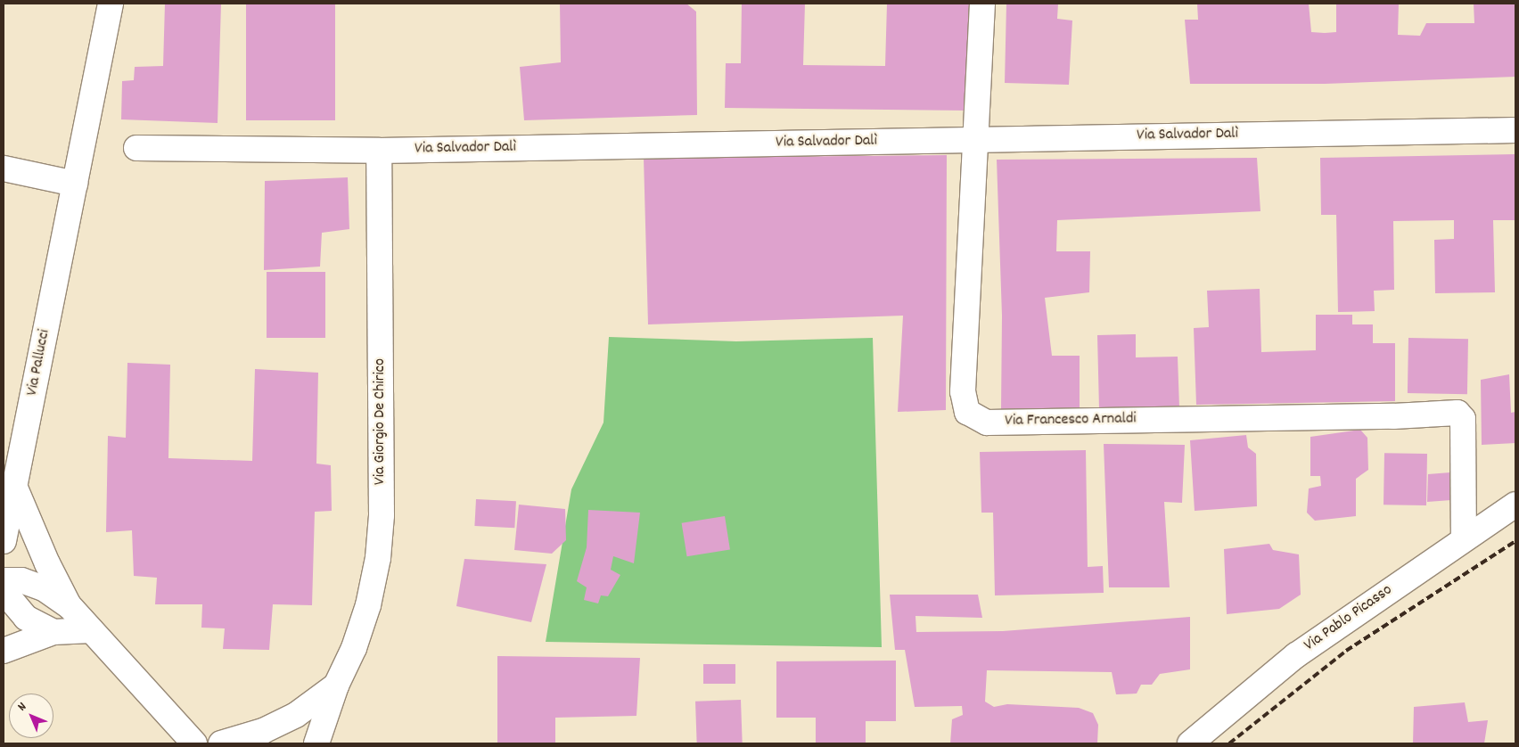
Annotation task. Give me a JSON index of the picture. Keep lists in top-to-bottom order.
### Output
{
  "streets": {
    "street": [
      "Via Salvador Dalì",
      "Via Pallucci",
      "Via Francesco Arnaldi",
      "Via Giorgio De Chirico",
      "Via Pablo Picasso"
    ]
  },
  "crossings": [
    ["Via Salvador Dalì", "Via Francesco Arnaldi"],
    ["Via Salvador Dalì", "Via Giorgio De Chirico"],
    ["Via Francesco Arnaldi", "Via Pablo Picasso"]
  ],
  "north": "top left"
}
